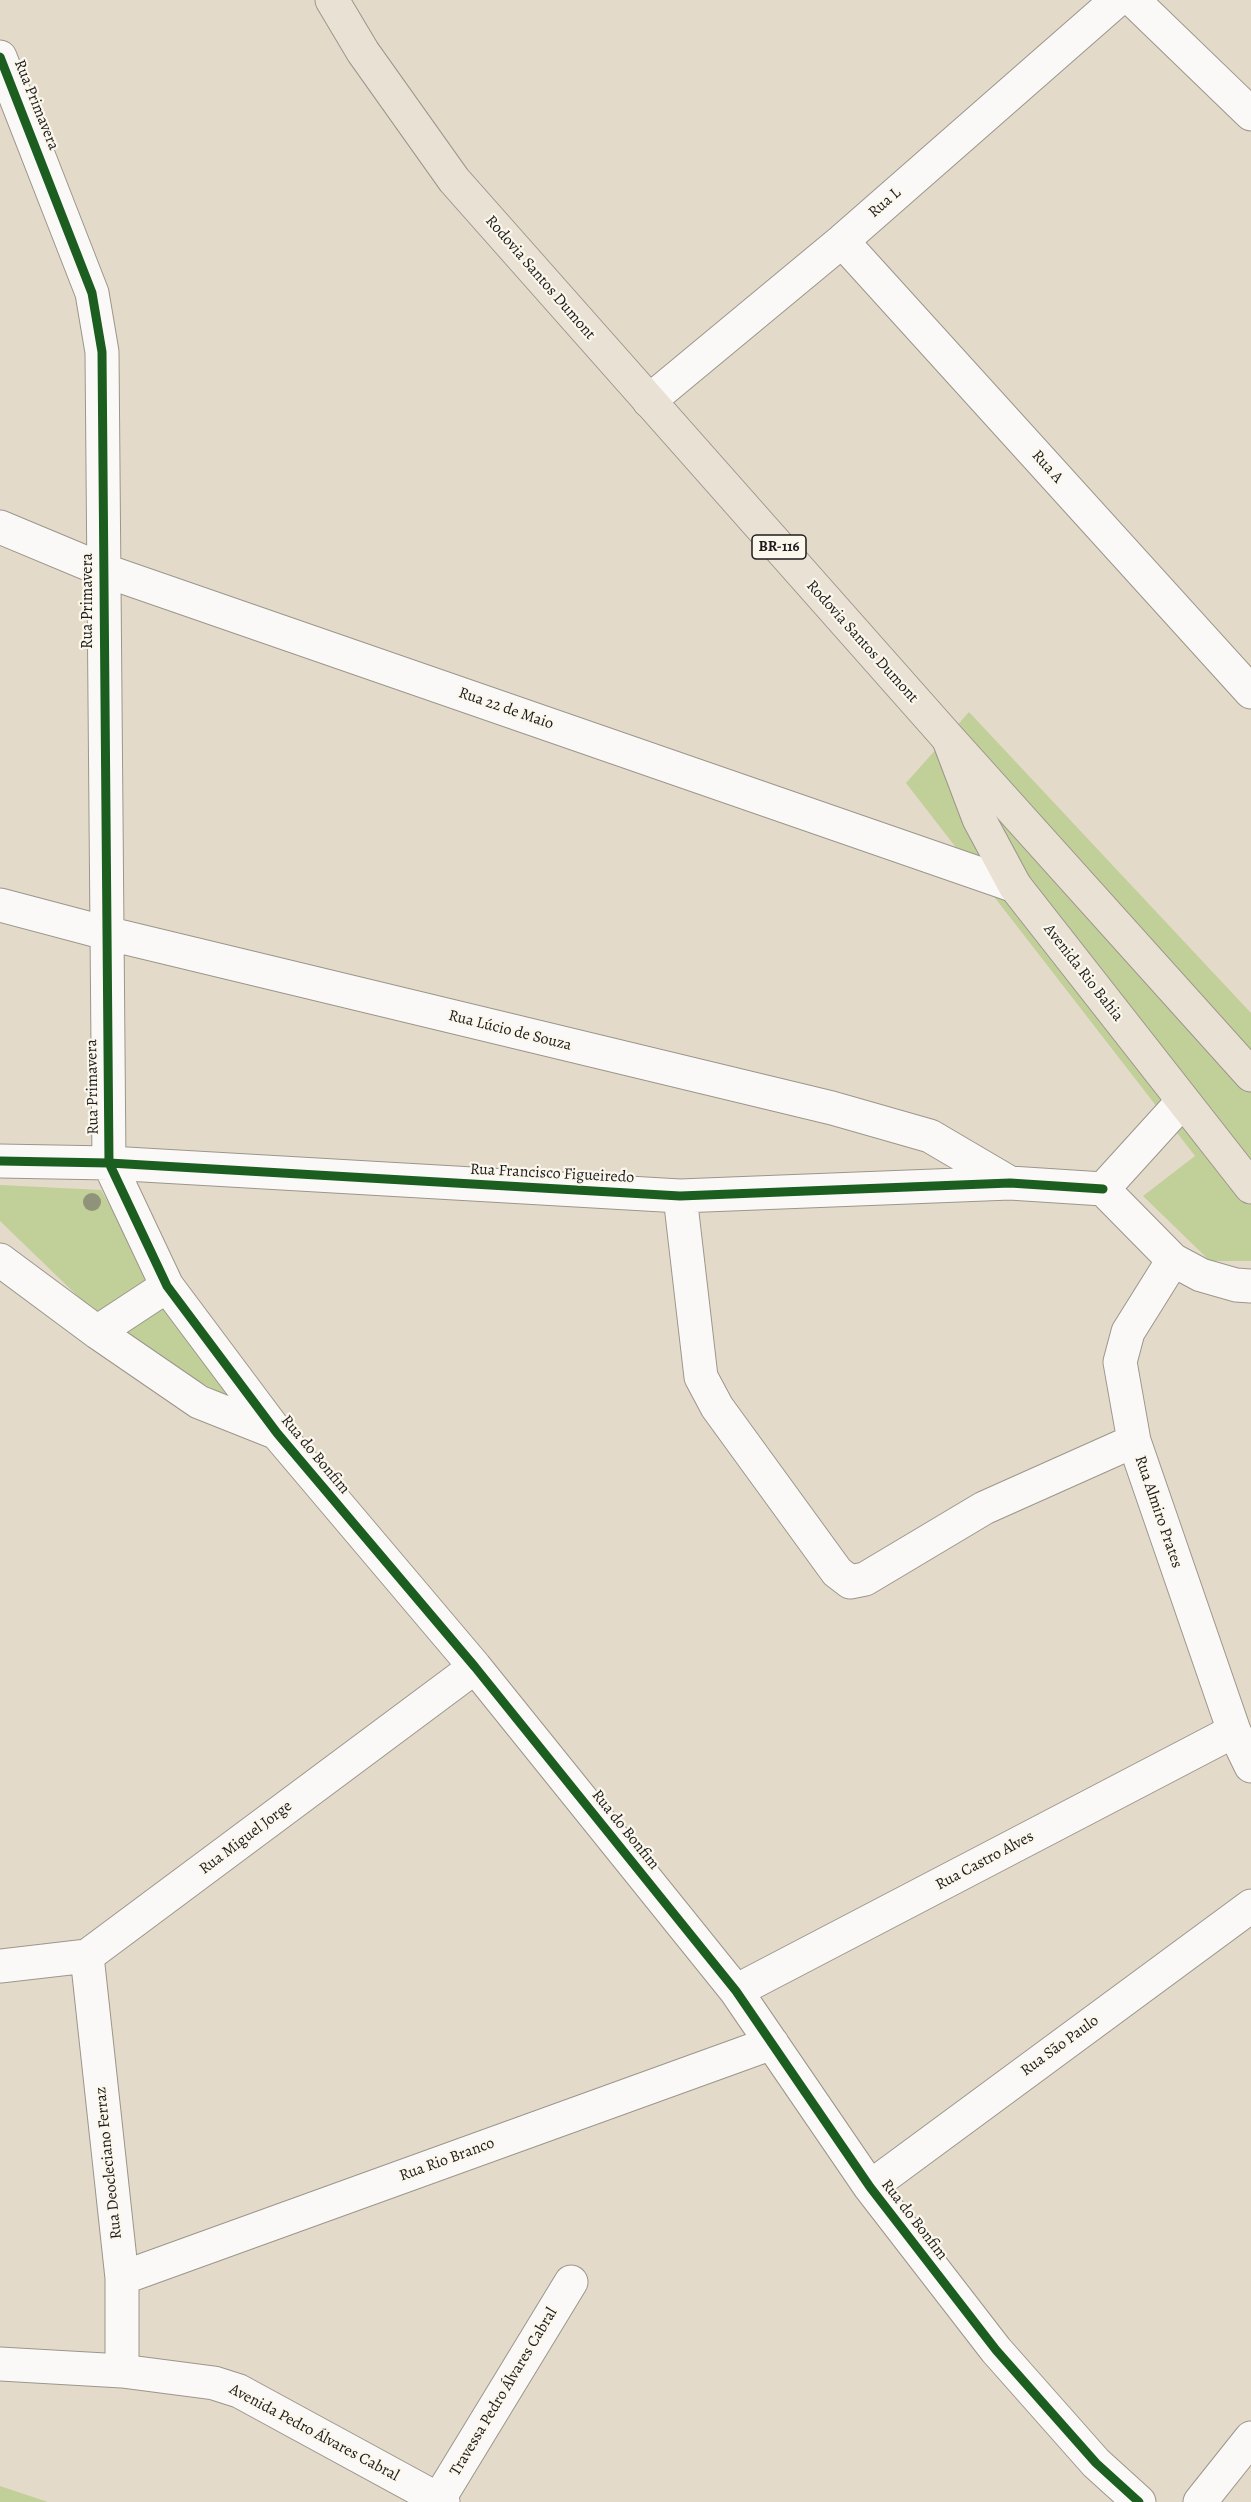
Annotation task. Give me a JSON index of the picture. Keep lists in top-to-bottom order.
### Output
{
  "streets": {
    "main road": ["Rodovia Santos Dumont", "BR-116", "Avenida Rio Bahia"],
    "street": [
      "Rua Primavera",
      "Rua L",
      "Rua A",
      "Rua 22 de Maio",
      "Rua Lúcio de Souza",
      "Rua Francisco Figueiredo",
      "Rua do Bonfim",
      "Rua Almiro Prates",
      "Rua Miguel Jorge",
      "Rua Castro Alves",
      "Rua São Paulo",
      "Rua Rio Branco",
      "Rua Deocleciano Ferraz",
      "Travessa Pedro Álvares Cabral",
      "Avenida Pedro Álvares Cabral"
    ]
  },
  "crossings": [
    ["Rua Primavera", "Rua 22 de Maio"],
    ["Rua Primavera", "Rua Lúcio de Souza"],
    ["Rua Primavera", "Rua Francisco Figueiredo"],
    ["Rua Primavera", "Rua do Bonfim"],
    ["Rua L", "Rodovia Santos Dumont"],
    ["Rua L", "Rua A"],
    ["Rodovia Santos Dumont", "Avenida Rio Bahia"],
    ["Rua 22 de Maio", "Avenida Rio Bahia"],
    ["Rua Lúcio de Souza", "Rua Francisco Figueiredo"],
    ["Rua Francisco Figueiredo", "Rua do Bonfim"],
    ["Rua do Bonfim", "Rua Miguel Jorge"],
    ["Rua do Bonfim", "Rua Castro Alves"],
    ["Rua do Bonfim", "Rua São Paulo"],
    ["Rua do Bonfim", "Rua Rio Branco"],
    ["Rua Almiro Prates", "Rua Castro Alves"],
    ["Rua Miguel Jorge", "Rua Deocleciano Ferraz"],
    ["Rua Rio Branco", "Rua Deocleciano Ferraz"],
    ["Rua Deocleciano Ferraz", "Avenida Pedro Álvares Cabral"],
    ["Travessa Pedro Álvares Cabral", "Avenida Pedro Álvares Cabral"]
  ]
}
